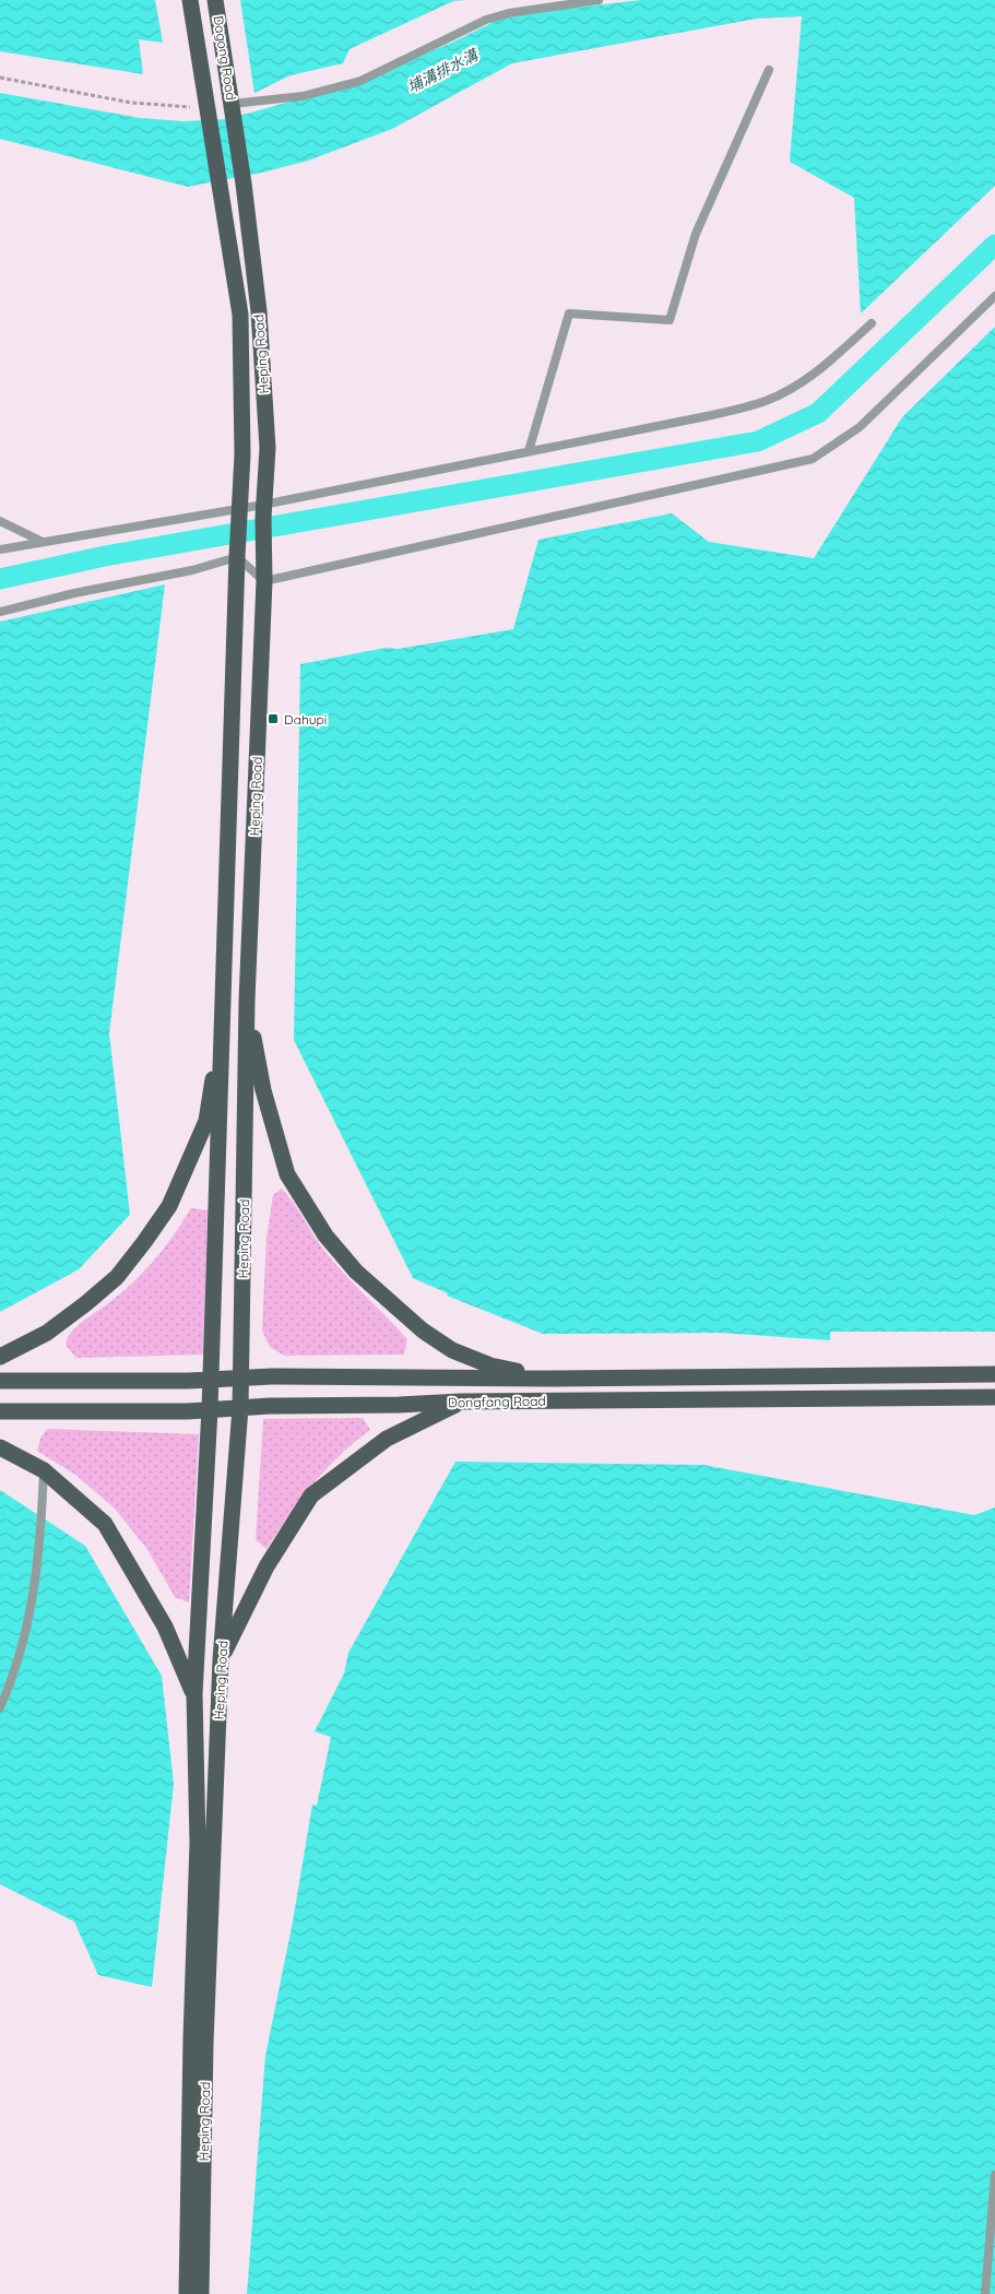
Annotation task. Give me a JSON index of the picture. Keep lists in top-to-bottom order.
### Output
{
  "streets": {
    "main road": ["Dagong Road", "Heping Road", "Dongfang Road"]
  },
  "crossings": [
    ["Dagong Road", "Heping Road"],
    ["Heping Road", "Dongfang Road"]
  ],
  "water": ["埔溝排水溝"],
  "places": {
    "transit": ["Dahupi"]
  }
}
